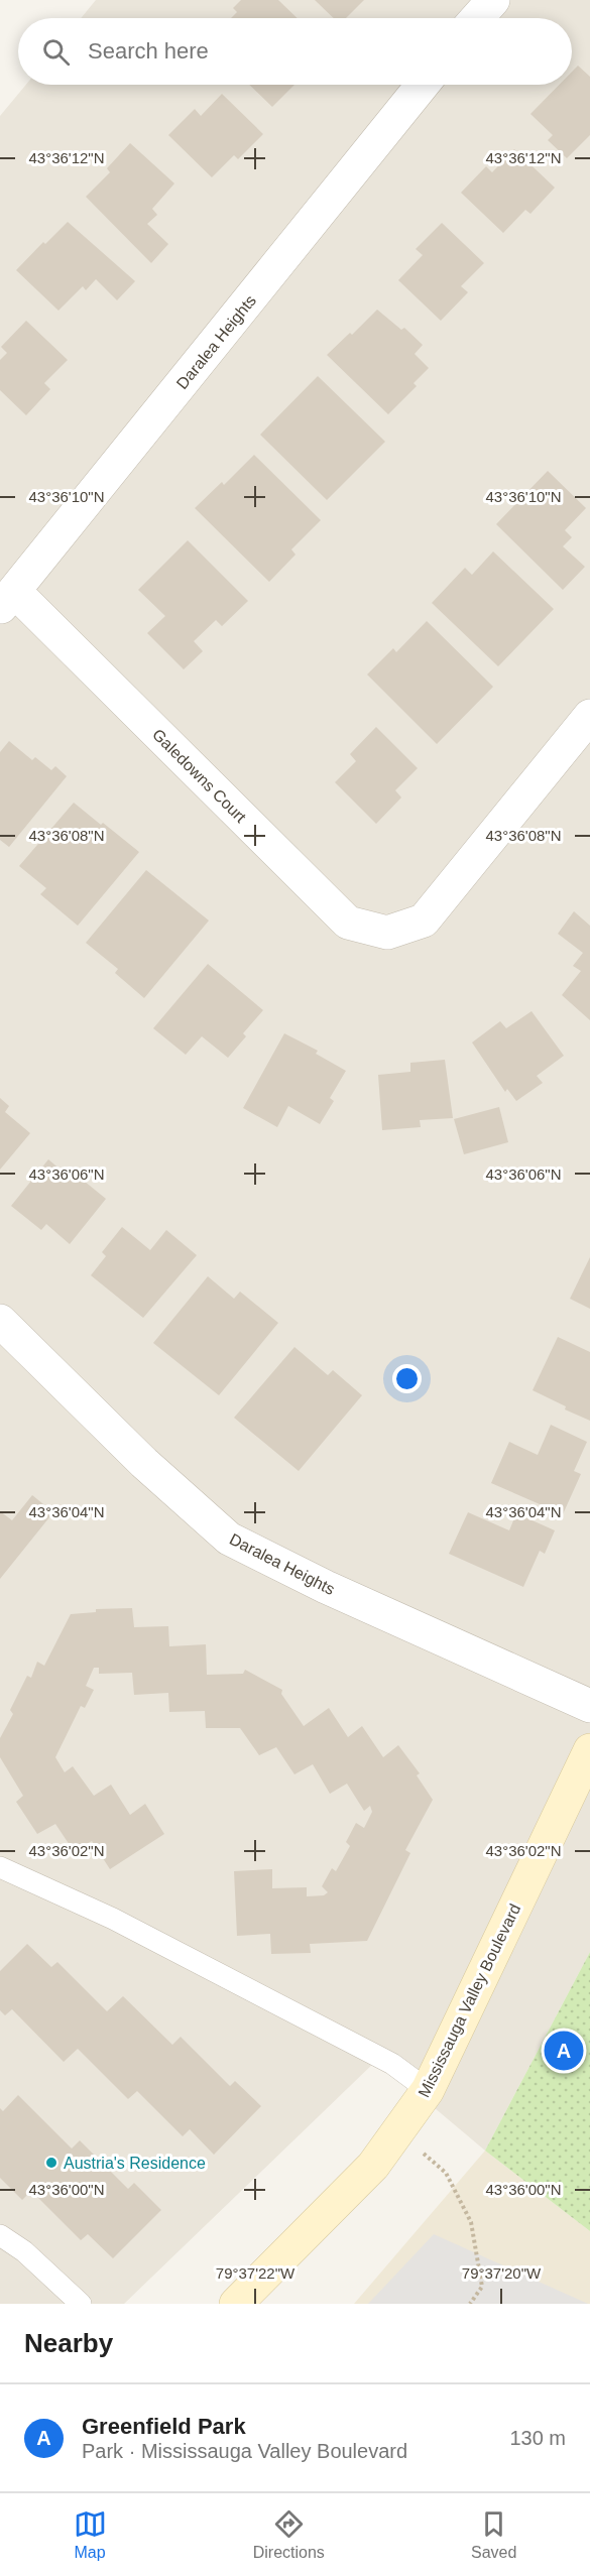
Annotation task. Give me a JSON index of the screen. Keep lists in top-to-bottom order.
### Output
{
  "streets": {
    "street": ["Daralea Heights", "Galedowns Court", "Mississauga Valley Boulevard"]
  },
  "crossings": [
    ["Daralea Heights", "Galedowns Court"]
  ],
  "places": ["Austria's Residence"],
  "page": {
    "search": "Search here",
    "pins": "A",
    "heading": "Nearby",
    "list": [
      {
        "mark": "A",
        "name": "Greenfield Park",
        "note": "Park · Mississauga Valley Boulevard",
        "value": "130 m"
      }
    ],
    "nav": ["Map", "Directions", "Saved"]
  },
  "coordinates": [
    "43°36'12\"N",
    "43°36'10\"N",
    "43°36'08\"N",
    "43°36'06\"N",
    "43°36'04\"N",
    "43°36'02\"N",
    "43°36'00\"N",
    "79°37'22\"W",
    "79°37'20\"W"
  ]
}
